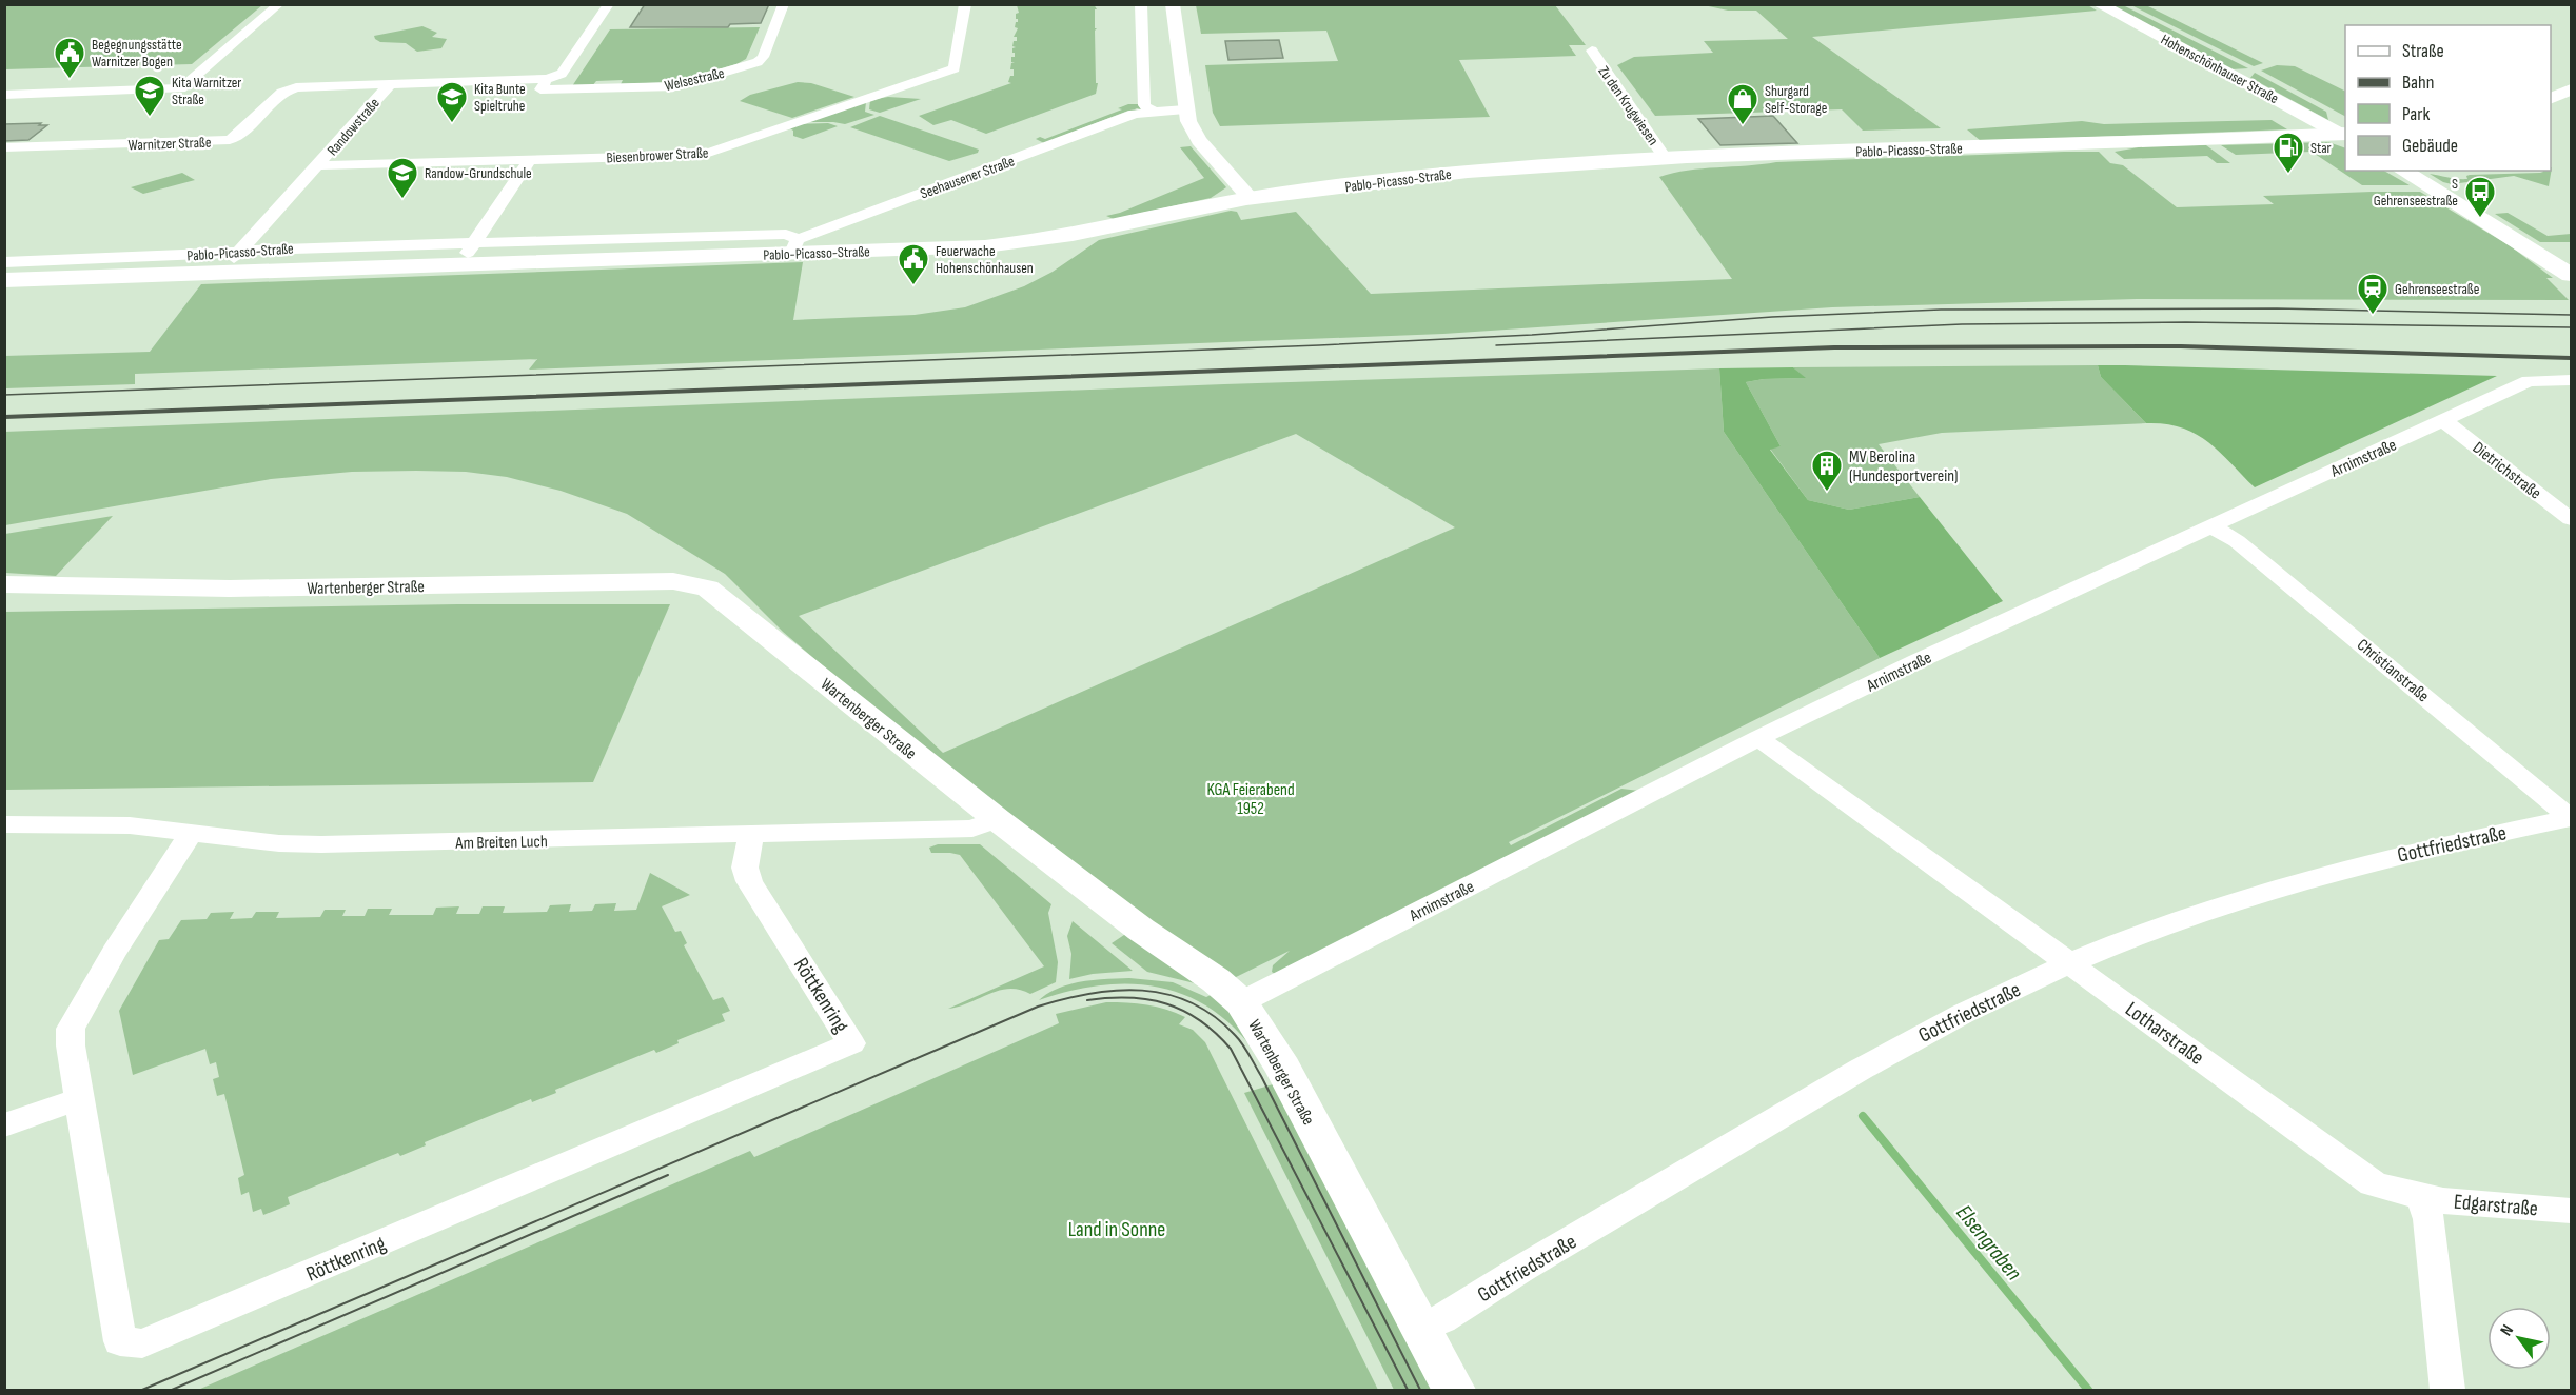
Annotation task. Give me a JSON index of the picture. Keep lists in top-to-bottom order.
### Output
{
  "streets": {
    "main road": ["Pablo-Picasso-Straße"],
    "street": [
      "Hohenschönhauser Straße",
      "Welsestraße",
      "Zu den Krugwiesen",
      "Randowstraße",
      "Warnitzer Straße",
      "Biesenbrower Straße",
      "Seehausener Straße",
      "Arnimstraße",
      "Dietrichstraße",
      "Wartenberger Straße",
      "Christianstraße",
      "Am Breiten Luch",
      "Gottfriedstraße",
      "Röttkenring",
      "Lotharstraße",
      "Edgarstraße"
    ]
  },
  "crossings": [
    ["Hohenschönhauser Straße", "Pablo-Picasso-Straße"],
    ["Welsestraße", "Randowstraße"],
    ["Zu den Krugwiesen", "Pablo-Picasso-Straße"],
    ["Randowstraße", "Warnitzer Straße"],
    ["Randowstraße", "Pablo-Picasso-Straße"],
    ["Randowstraße", "Biesenbrower Straße"],
    ["Pablo-Picasso-Straße", "Seehausener Straße"],
    ["Arnimstraße", "Dietrichstraße"],
    ["Arnimstraße", "Wartenberger Straße"],
    ["Arnimstraße", "Christianstraße"],
    ["Arnimstraße", "Lotharstraße"],
    ["Wartenberger Straße", "Am Breiten Luch"],
    ["Wartenberger Straße", "Gottfriedstraße"],
    ["Christianstraße", "Gottfriedstraße"],
    ["Am Breiten Luch", "Röttkenring"],
    ["Gottfriedstraße", "Lotharstraße"],
    ["Lotharstraße", "Edgarstraße"]
  ],
  "water": ["Elsengraben"],
  "parks": ["KGA Feierabend 1952", "Land in Sonne"],
  "places": {
    "public building": ["Begegnungsstätte Warnitzer Bogen", "Feuerwache Hohenschönhausen"],
    "school or university": ["Kita Warnitzer Straße", "Kita Bunte Spieltruhe", "Randow-Grundschule"],
    "shop": ["Shurgard Self-Storage"],
    "fuel station": ["Star"],
    "bus stop": ["S Gehrenseestraße"],
    "station": ["Gehrenseestraße"],
    "building": ["MV Berolina (Hundesportverein)"]
  },
  "legend": [
    "Straße",
    "Bahn",
    "Park",
    "Gebäude"
  ],
  "north": "top left"
}
